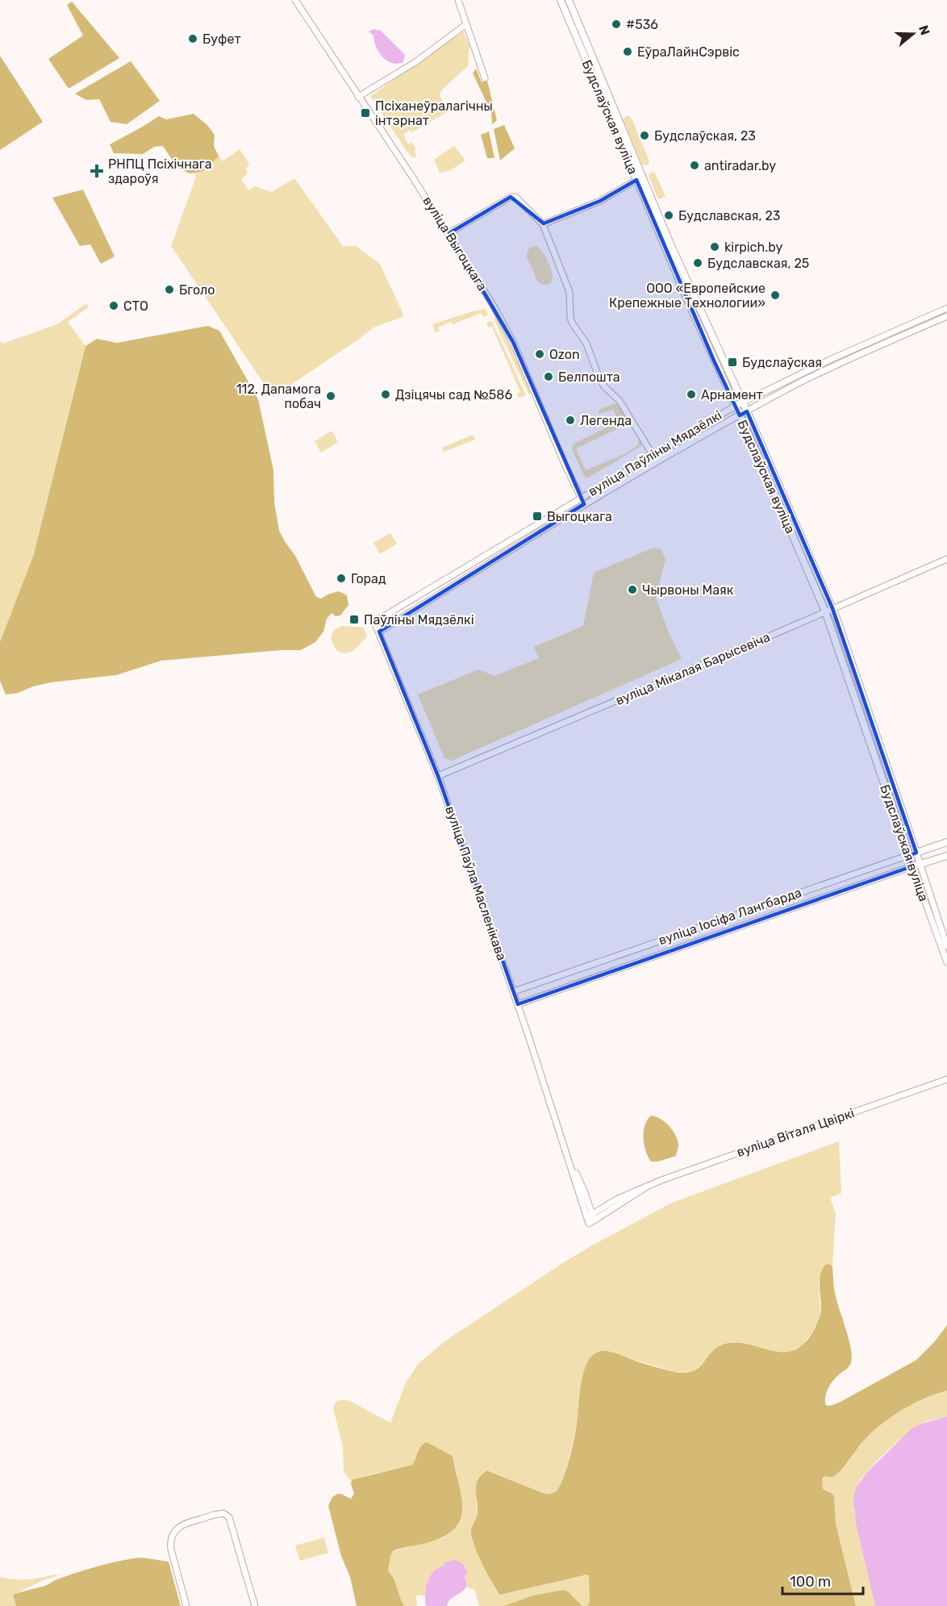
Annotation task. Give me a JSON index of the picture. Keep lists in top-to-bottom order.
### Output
{
  "streets": {
    "main road": ["Будслаўская вуліца", "вуліца Іосіфа Лангбарда"],
    "street": [
      "вуліца Выгоцкага",
      "вуліца Паўліны Мядзёлкі",
      "вуліца Мікалая Барысевіча",
      "вуліца Паўла Масленікава",
      "вуліца Віталя Цвіркі"
    ]
  },
  "crossings": [
    ["Будслаўская вуліца", "вуліца Паўліны Мядзёлкі"],
    ["Будслаўская вуліца", "вуліца Мікалая Барысевіча"],
    ["Будслаўская вуліца", "вуліца Іосіфа Лангбарда"],
    ["вуліца Выгоцкага", "вуліца Паўліны Мядзёлкі"],
    ["вуліца Паўліны Мядзёлкі", "вуліца Паўла Масленікава"],
    ["вуліца Мікалая Барысевіча", "вуліца Паўла Масленікава"],
    ["вуліца Паўла Масленікава", "вуліца Іосіфа Лангбарда"],
    ["вуліца Паўла Масленікава", "вуліца Віталя Цвіркі"]
  ],
  "places": {
    "other": [
      "#536",
      "Буфет",
      "ЕўраЛайнСэрвіс",
      "Будслаўская, 23",
      "antiradar.by",
      "Будславская, 23",
      "kirpich.by",
      "Будславская, 25",
      "Бголо",
      "ООО «Европейские Крепежные Технологии»",
      "СТО",
      "Ozon",
      "Белпошта",
      "Дзіцячы сад №586",
      "Арнамент",
      "112. Дапамога побач",
      "Легенда",
      "Горад",
      "Чырвоны Маяк"
    ],
    "transit": [
      "Псіханеўралагічны інтэрнат",
      "Будслаўская",
      "Выгоцкага",
      "Паўліны Мядзёлкі"
    ],
    "health": ["РНПЦ Псіхічнага здароўя"]
  },
  "scale_bar": "100 m",
  "north": "right"
}
